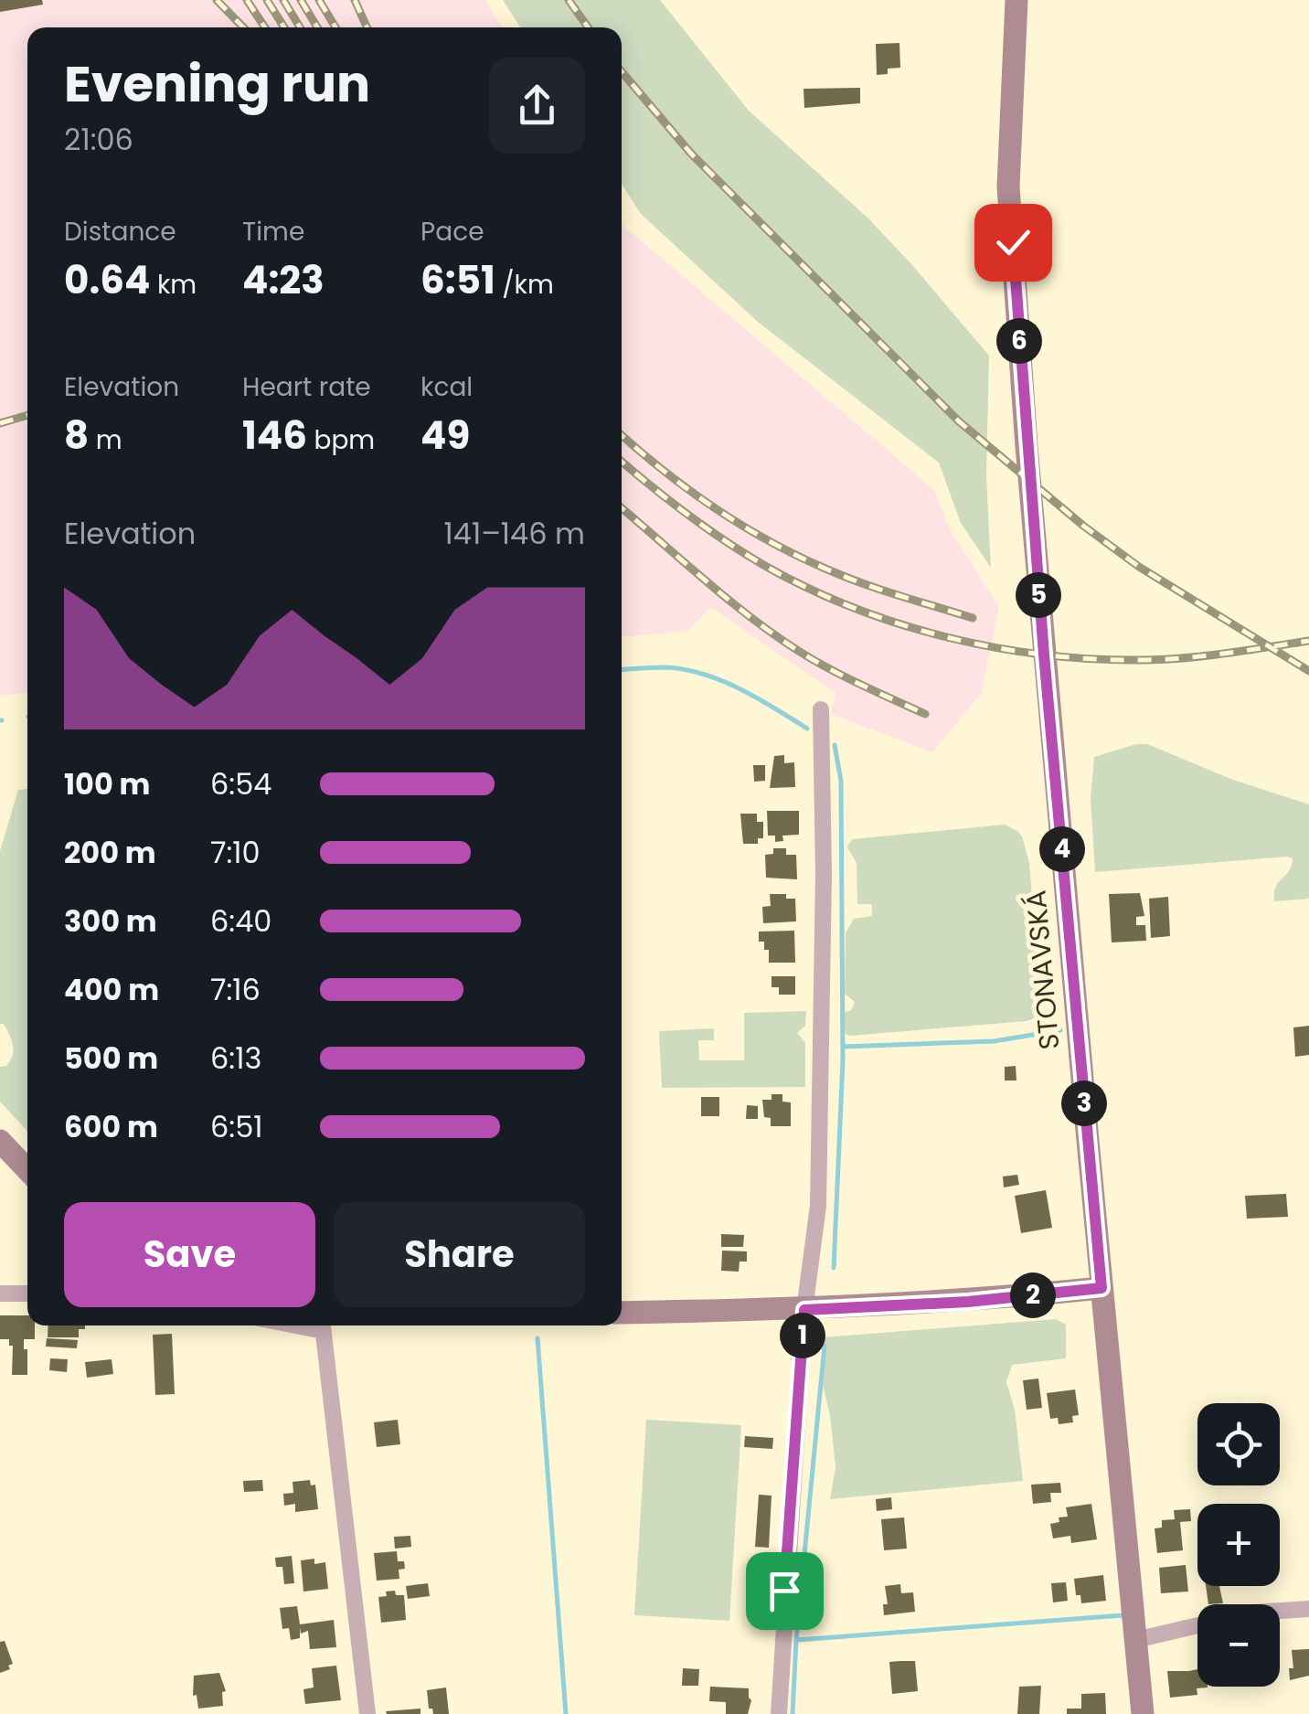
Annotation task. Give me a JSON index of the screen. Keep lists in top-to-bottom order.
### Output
{
  "streets": {
    "street": ["STONAVSKÁ"]
  },
  "page": {
    "heading": ["Evening run", "21:06"],
    "stats": [
      ["Distance", "0.64 km"],
      ["Time", "4:23"],
      ["Pace", "6:51 /km"],
      ["Elevation", "8 m"],
      ["Heart rate", "146 bpm"],
      ["kcal", "49"]
    ],
    "pins": [
      "6",
      "5",
      "4",
      "3",
      "2",
      "1"
    ],
    "chart": ["Elevation", "141–146 m"],
    "list": [
      {
        "name": "100 m",
        "note": "6:54"
      },
      {
        "name": "200 m",
        "note": "7:10"
      },
      {
        "name": "300 m",
        "note": "6:40"
      },
      {
        "name": "400 m",
        "note": "7:16"
      },
      {
        "name": "500 m",
        "note": "6:13"
      },
      {
        "name": "600 m",
        "note": "6:51"
      }
    ],
    "buttons": ["Save", "Share"],
    "map_buttons": ["+", "−"]
  }
}
